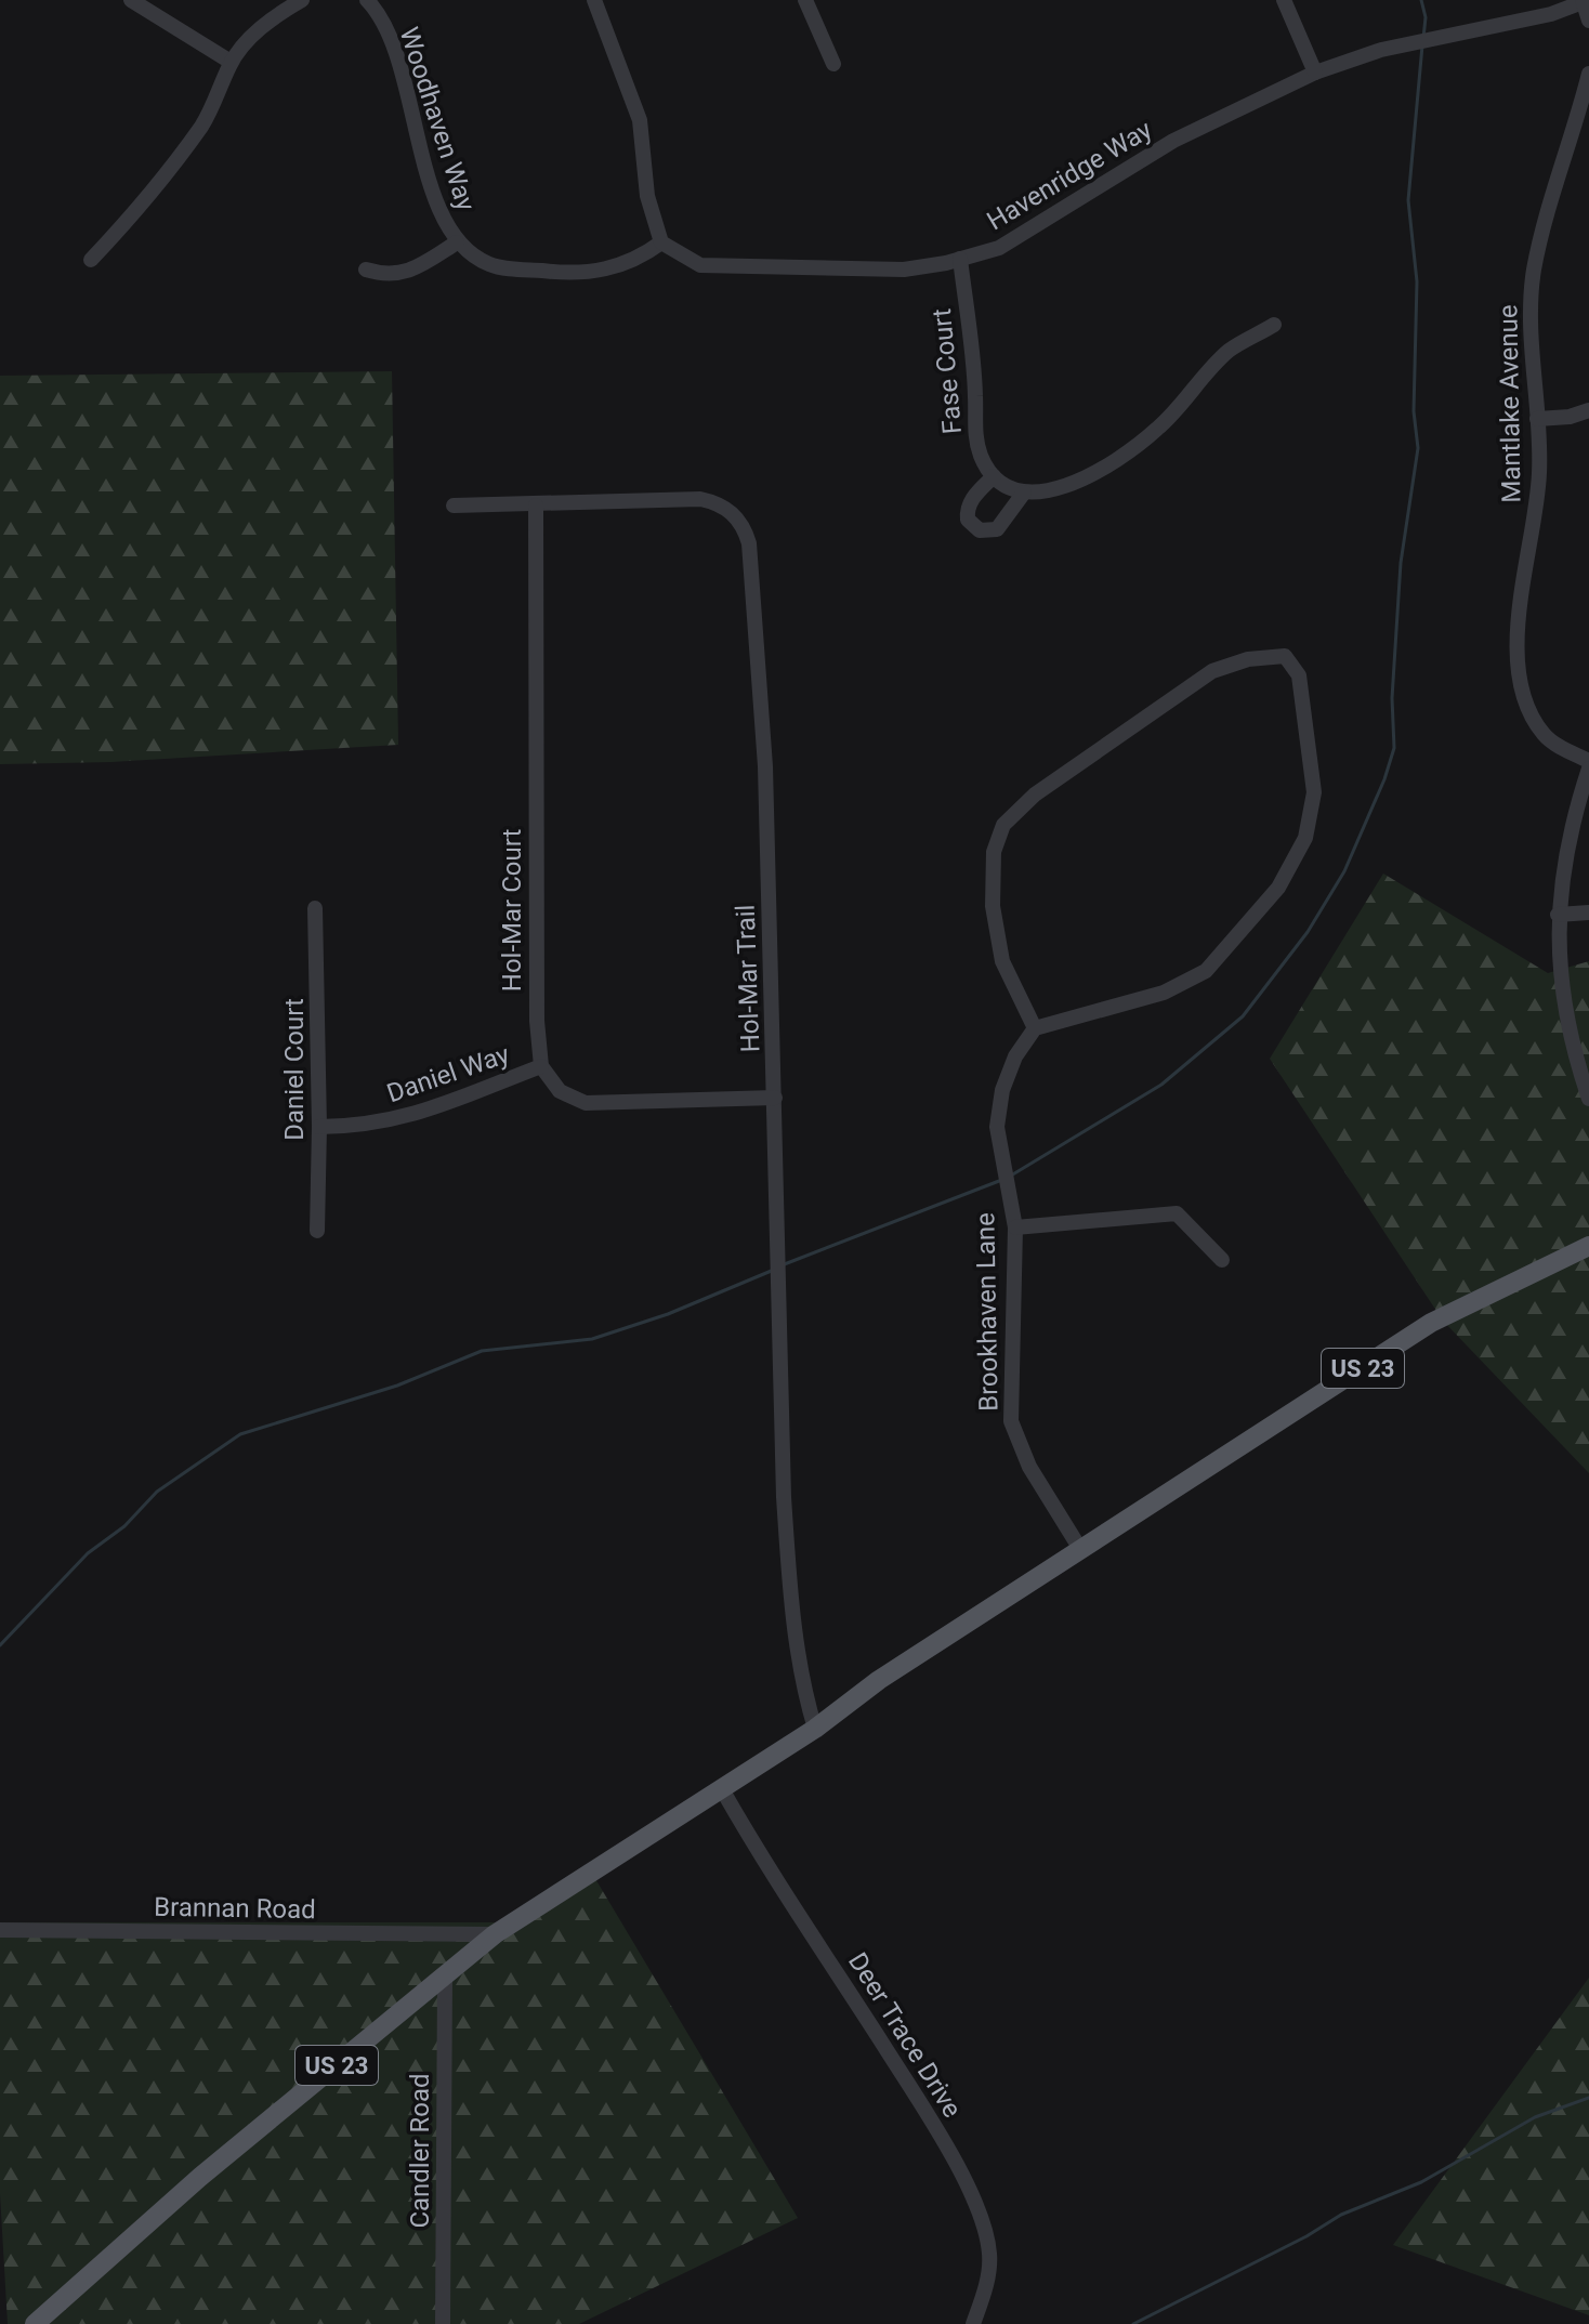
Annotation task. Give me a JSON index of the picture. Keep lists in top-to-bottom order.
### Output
{
  "streets": {
    "main road": ["US 23"],
    "street": [
      "Woodhaven Way",
      "Havenridge Way",
      "Fase Court",
      "Mantlake Avenue",
      "Hol-Mar Court",
      "Hol-Mar Trail",
      "Daniel Court",
      "Daniel Way",
      "Brookhaven Lane",
      "Brannan Road",
      "Deer Trace Drive",
      "Candler Road"
    ]
  },
  "crossings": [
    ["Woodhaven Way", "Havenridge Way"],
    ["Havenridge Way", "Fase Court"],
    ["Hol-Mar Court", "Hol-Mar Trail"],
    ["Hol-Mar Court", "Daniel Way"],
    ["Hol-Mar Trail", "US 23"],
    ["Daniel Court", "Daniel Way"],
    ["Brookhaven Lane", "US 23"],
    ["US 23", "Brannan Road"],
    ["US 23", "Deer Trace Drive"],
    ["US 23", "Candler Road"]
  ]
}
